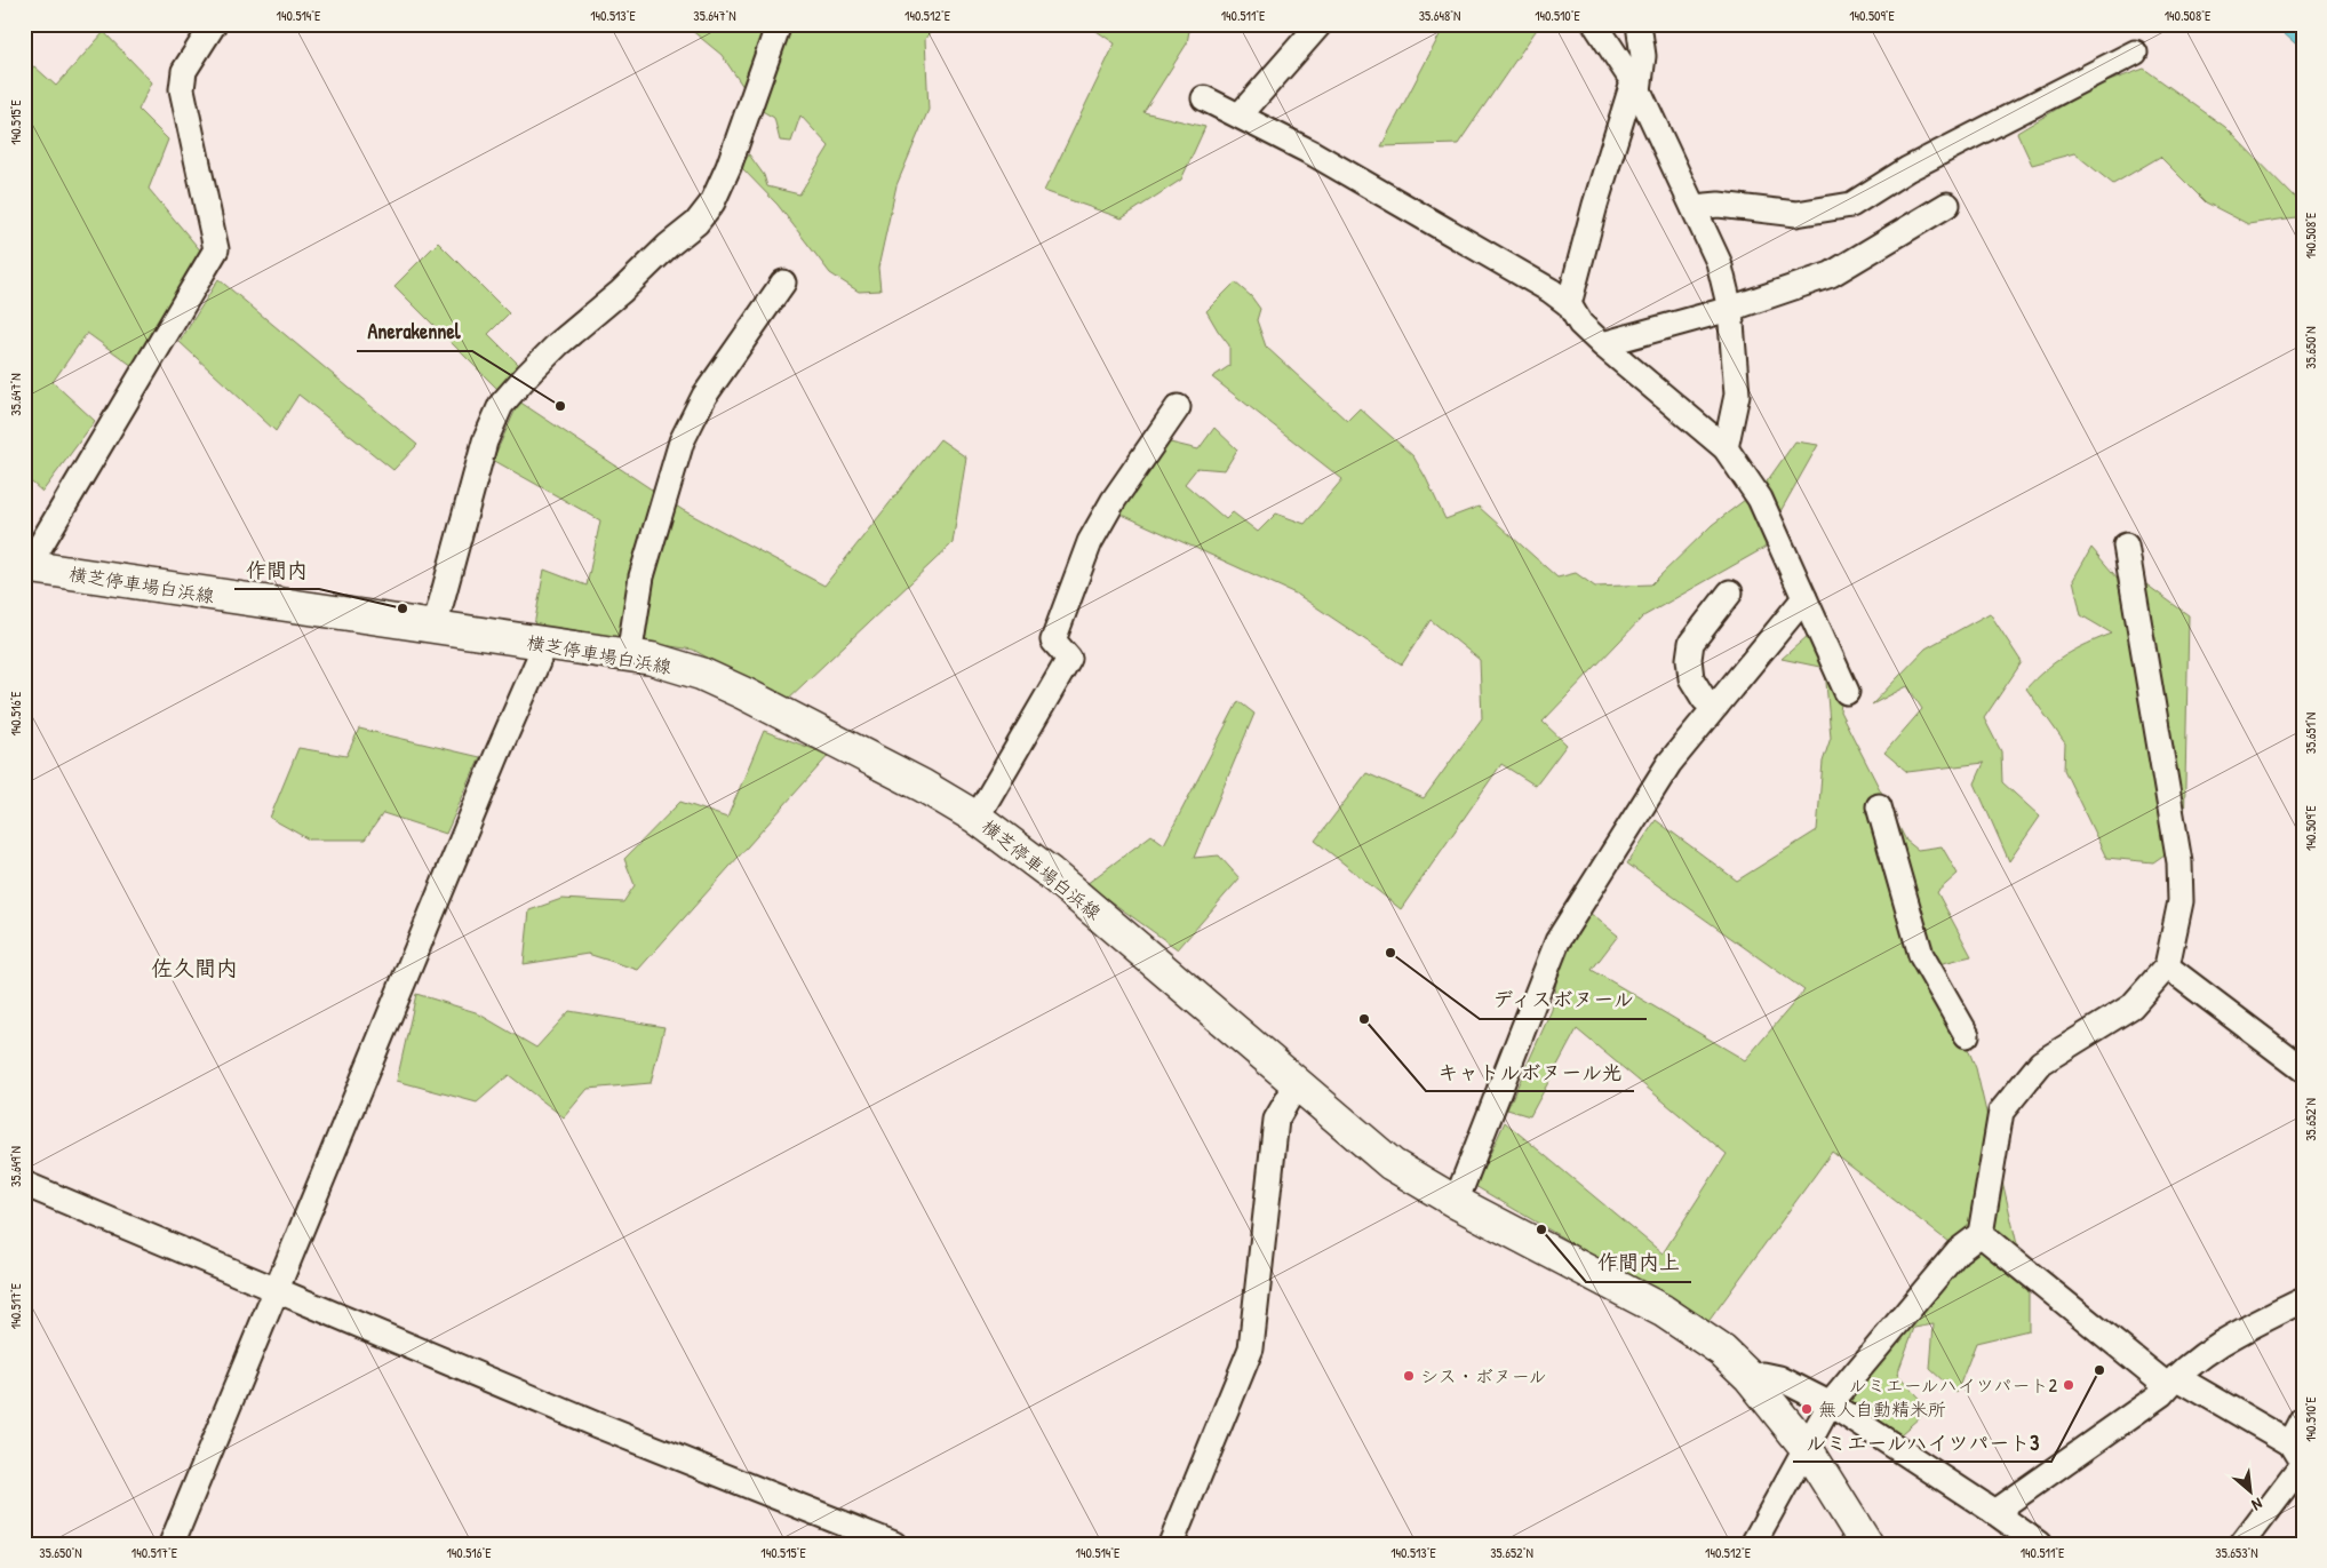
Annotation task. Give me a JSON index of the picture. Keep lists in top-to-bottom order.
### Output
{
  "streets": {
    "main road": ["横芝停車場白浜線"]
  },
  "districts": ["佐久間内"],
  "places": [
    "Anerakennel",
    "作間内",
    "ディスボヌール",
    "キャトルボヌール光",
    "作間内上",
    "ルミエールハイツパート3",
    "シス・ボヌール",
    "ルミエールハイツパート2",
    "無人自動精米所"
  ],
  "north": "bottom right",
  "coordinates": [
    "140.514°E",
    "140.513°E",
    "35.647°N",
    "140.512°E",
    "140.511°E",
    "35.648°N",
    "140.510°E",
    "140.509°E",
    "140.508°E",
    "140.515°E",
    "35.650°N",
    "140.516°E",
    "35.651°N",
    "35.652°N",
    "35.649°N",
    "140.517°E",
    "35.653°N"
  ]
}
